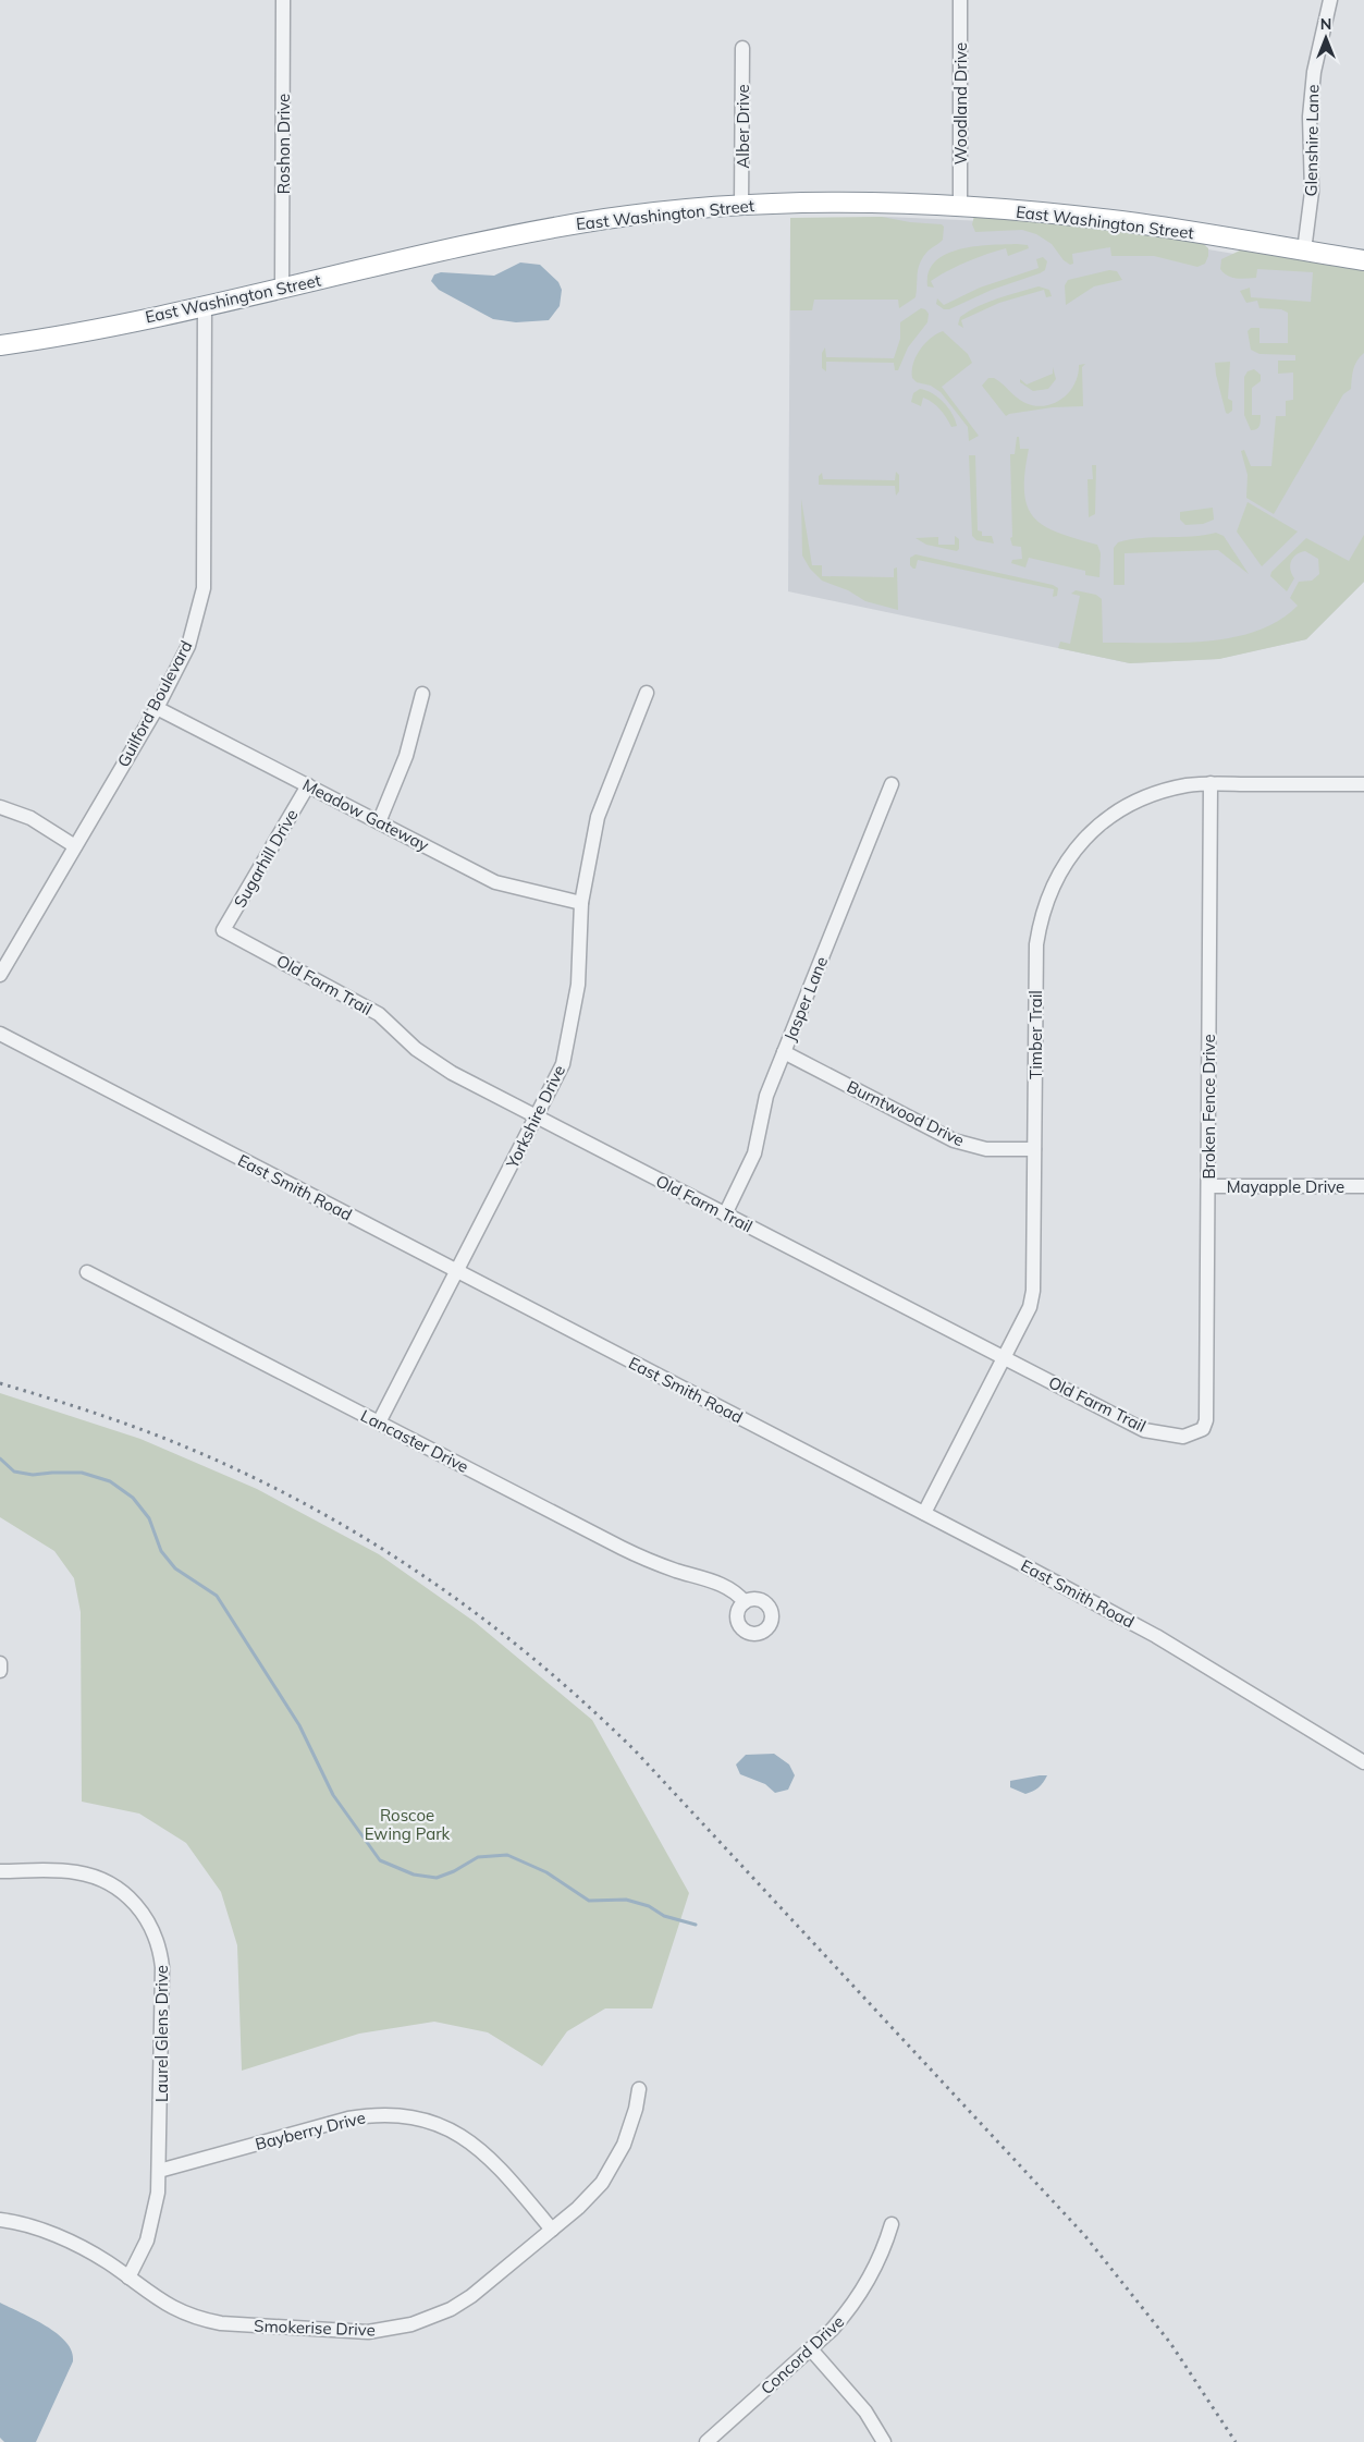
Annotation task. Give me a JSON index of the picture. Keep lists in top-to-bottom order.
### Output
{
  "streets": {
    "highway": ["East Washington Street"],
    "street": [
      "Woodland Drive",
      "Alber Drive",
      "Glenshire Lane",
      "Roshon Drive",
      "Guilford Boulevard",
      "Meadow Gateway",
      "Sugarhill Drive",
      "Old Farm Trail",
      "Jasper Lane",
      "Timber Trail",
      "Broken Fence Drive",
      "Burntwood Drive",
      "Yorkshire Drive",
      "Mayapple Drive",
      "East Smith Road",
      "Lancaster Drive",
      "Laurel Glens Drive",
      "Bayberry Drive",
      "Smokerise Drive",
      "Concord Drive"
    ]
  },
  "crossings": [
    ["Woodland Drive", "East Washington Street"],
    ["Alber Drive", "East Washington Street"],
    ["Glenshire Lane", "East Washington Street"],
    ["Roshon Drive", "East Washington Street"],
    ["East Washington Street", "Guilford Boulevard"],
    ["Guilford Boulevard", "Meadow Gateway"],
    ["Meadow Gateway", "Sugarhill Drive"],
    ["Meadow Gateway", "Yorkshire Drive"],
    ["Sugarhill Drive", "Old Farm Trail"],
    ["Old Farm Trail", "Jasper Lane"],
    ["Old Farm Trail", "Timber Trail"],
    ["Old Farm Trail", "Broken Fence Drive"],
    ["Old Farm Trail", "Yorkshire Drive"],
    ["Jasper Lane", "Burntwood Drive"],
    ["Timber Trail", "Broken Fence Drive"],
    ["Timber Trail", "Burntwood Drive"],
    ["Timber Trail", "East Smith Road"],
    ["Broken Fence Drive", "Mayapple Drive"],
    ["Yorkshire Drive", "East Smith Road"],
    ["Yorkshire Drive", "Lancaster Drive"],
    ["Laurel Glens Drive", "Bayberry Drive"],
    ["Laurel Glens Drive", "Smokerise Drive"],
    ["Bayberry Drive", "Smokerise Drive"]
  ],
  "parks": ["Roscoe Ewing Park"],
  "north": "top"
}
